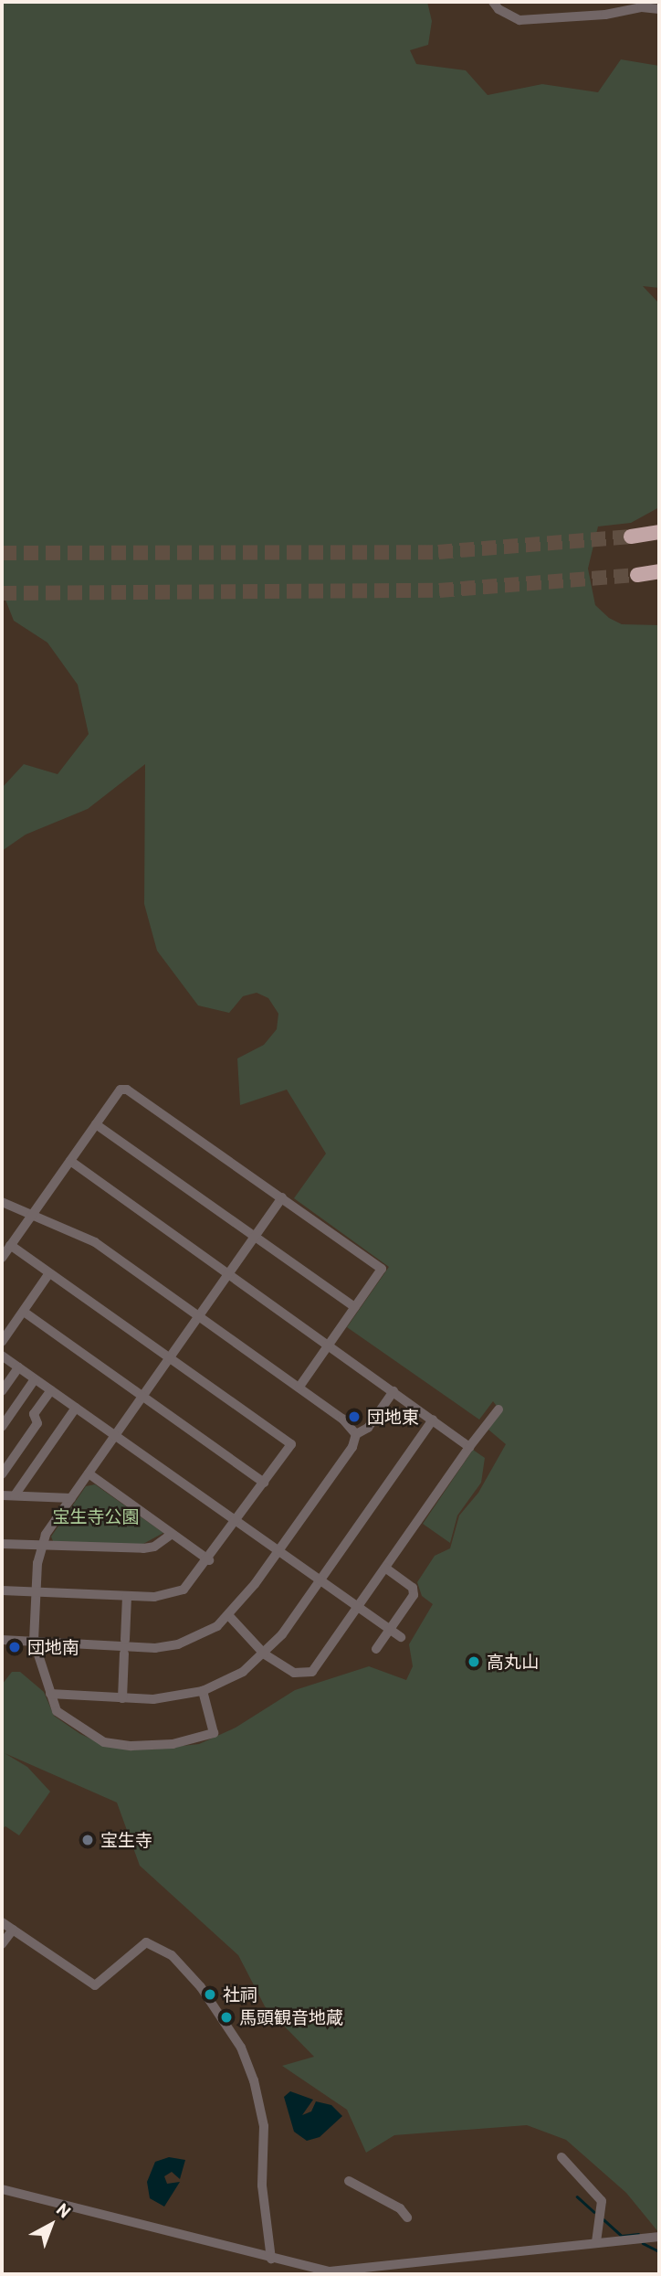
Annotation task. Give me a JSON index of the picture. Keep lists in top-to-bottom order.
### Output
{
  "parks": ["宝生寺公園"],
  "places": [
    "団地東",
    "団地南",
    "高丸山",
    "宝生寺",
    "社祠",
    "馬頭観音地蔵"
  ],
  "north": "top right"
}
